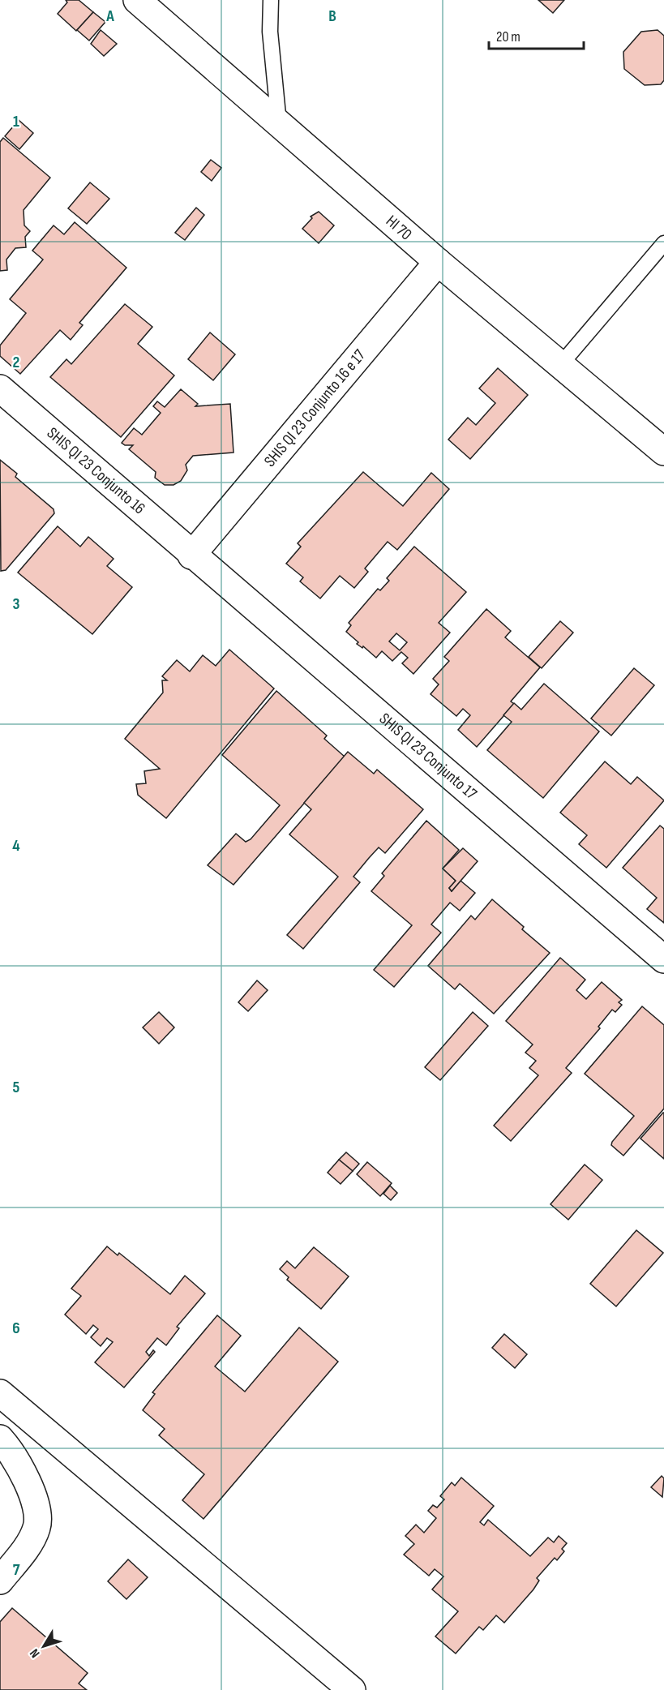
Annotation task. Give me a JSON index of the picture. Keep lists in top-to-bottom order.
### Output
{
  "streets": {
    "street": [
      "HI 70",
      "SHIS QI 23 Conjunto 16 e 17",
      "SHIS QI 23 Conjunto 16",
      "SHIS QI 23 Conjunto 17"
    ]
  },
  "crossings": [
    ["HI 70", "SHIS QI 23 Conjunto 16 e 17"],
    ["SHIS QI 23 Conjunto 16 e 17", "SHIS QI 23 Conjunto 16"],
    ["SHIS QI 23 Conjunto 16 e 17", "SHIS QI 23 Conjunto 17"],
    ["SHIS QI 23 Conjunto 16", "SHIS QI 23 Conjunto 17"]
  ],
  "scale_bar": "20 m",
  "north": "bottom left",
  "grid": {
    "columns": ["A", "B"],
    "rows": [
      "1",
      "2",
      "3",
      "4",
      "5",
      "6",
      "7"
    ]
  }
}
